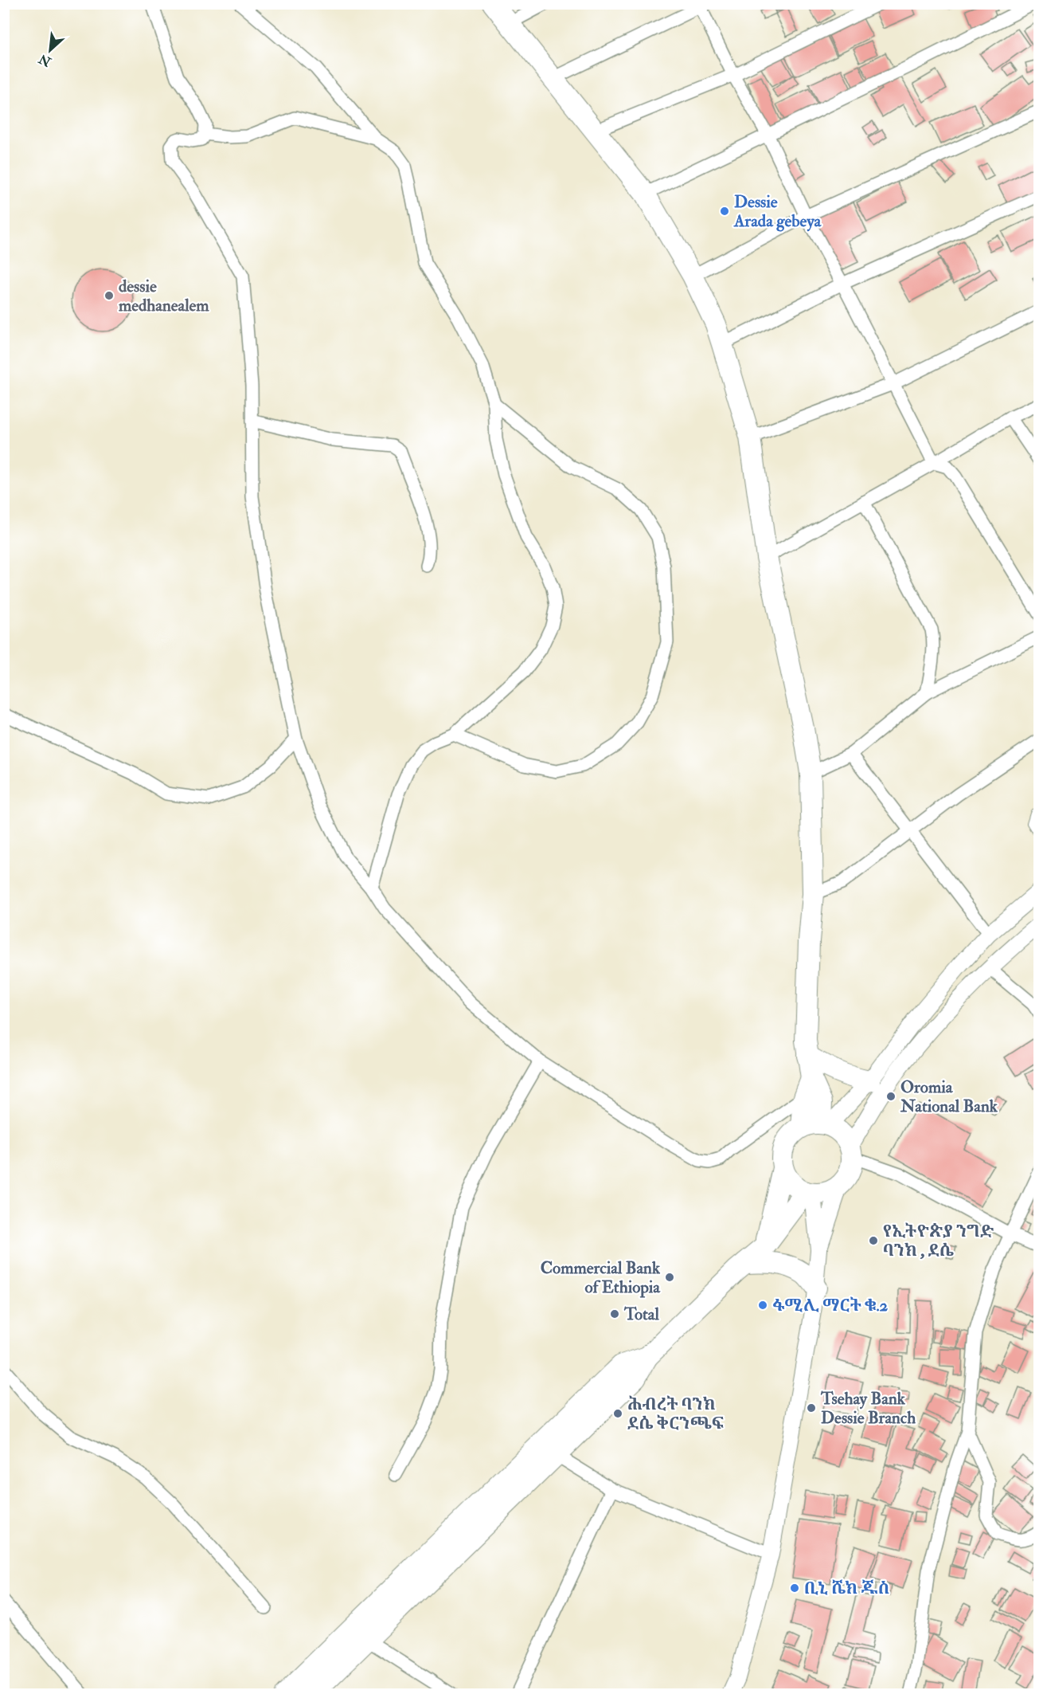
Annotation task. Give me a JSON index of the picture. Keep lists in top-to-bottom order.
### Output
{
  "places": [
    "Dessie Arada gebeya",
    "dessie medhanealem",
    "Oromia National Bank",
    "የኢትዮጵያ ንግድ ባንክ , ደሴ",
    "Commercial Bank of Ethiopia",
    "ፋሚሊ ማርት ቁ.2",
    "Total",
    "Tsehay Bank Dessie Branch",
    "ሕብረት ባንክ ደሴ ቅርንጫፍ",
    "ቢኒ ሼክ ጁስ"
  ],
  "north": "bottom left"
}
